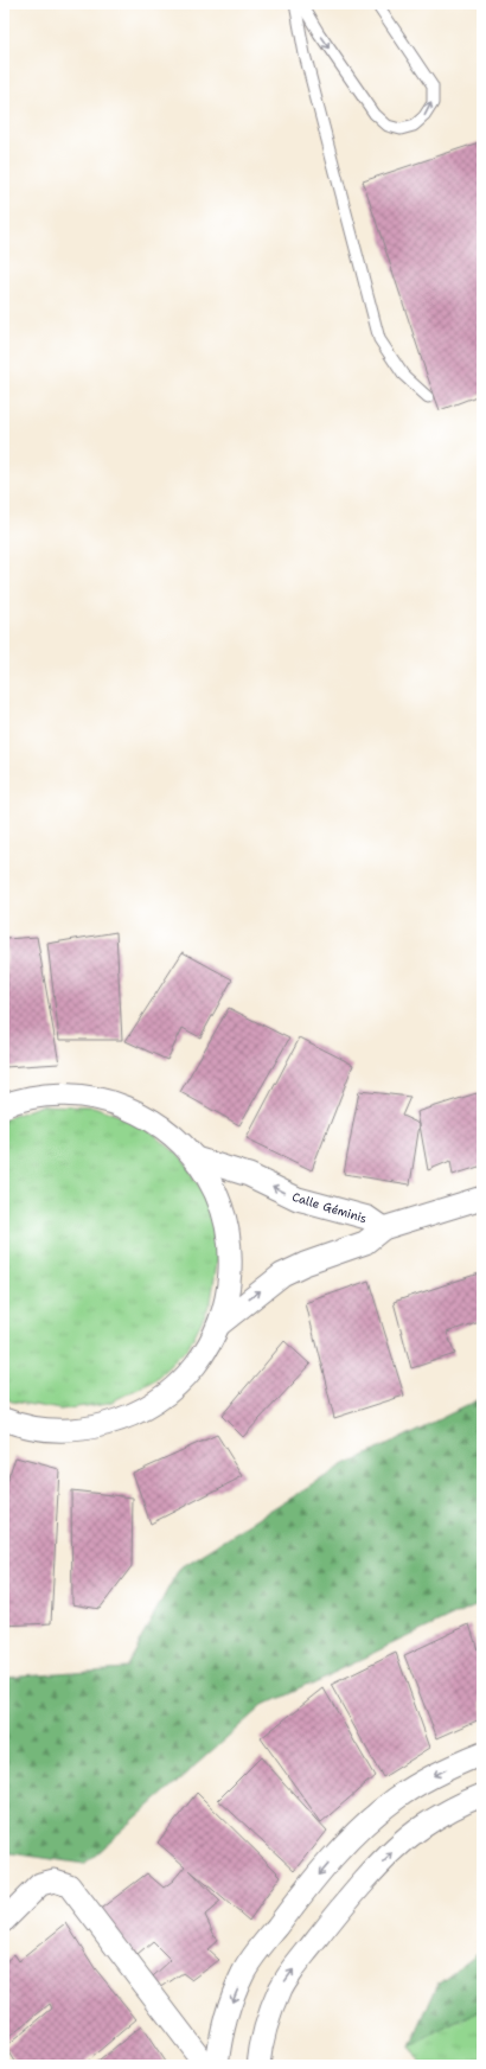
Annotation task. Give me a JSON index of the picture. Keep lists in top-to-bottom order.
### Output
{
  "streets": {
    "street": ["Calle Géminis"]
  }
}
